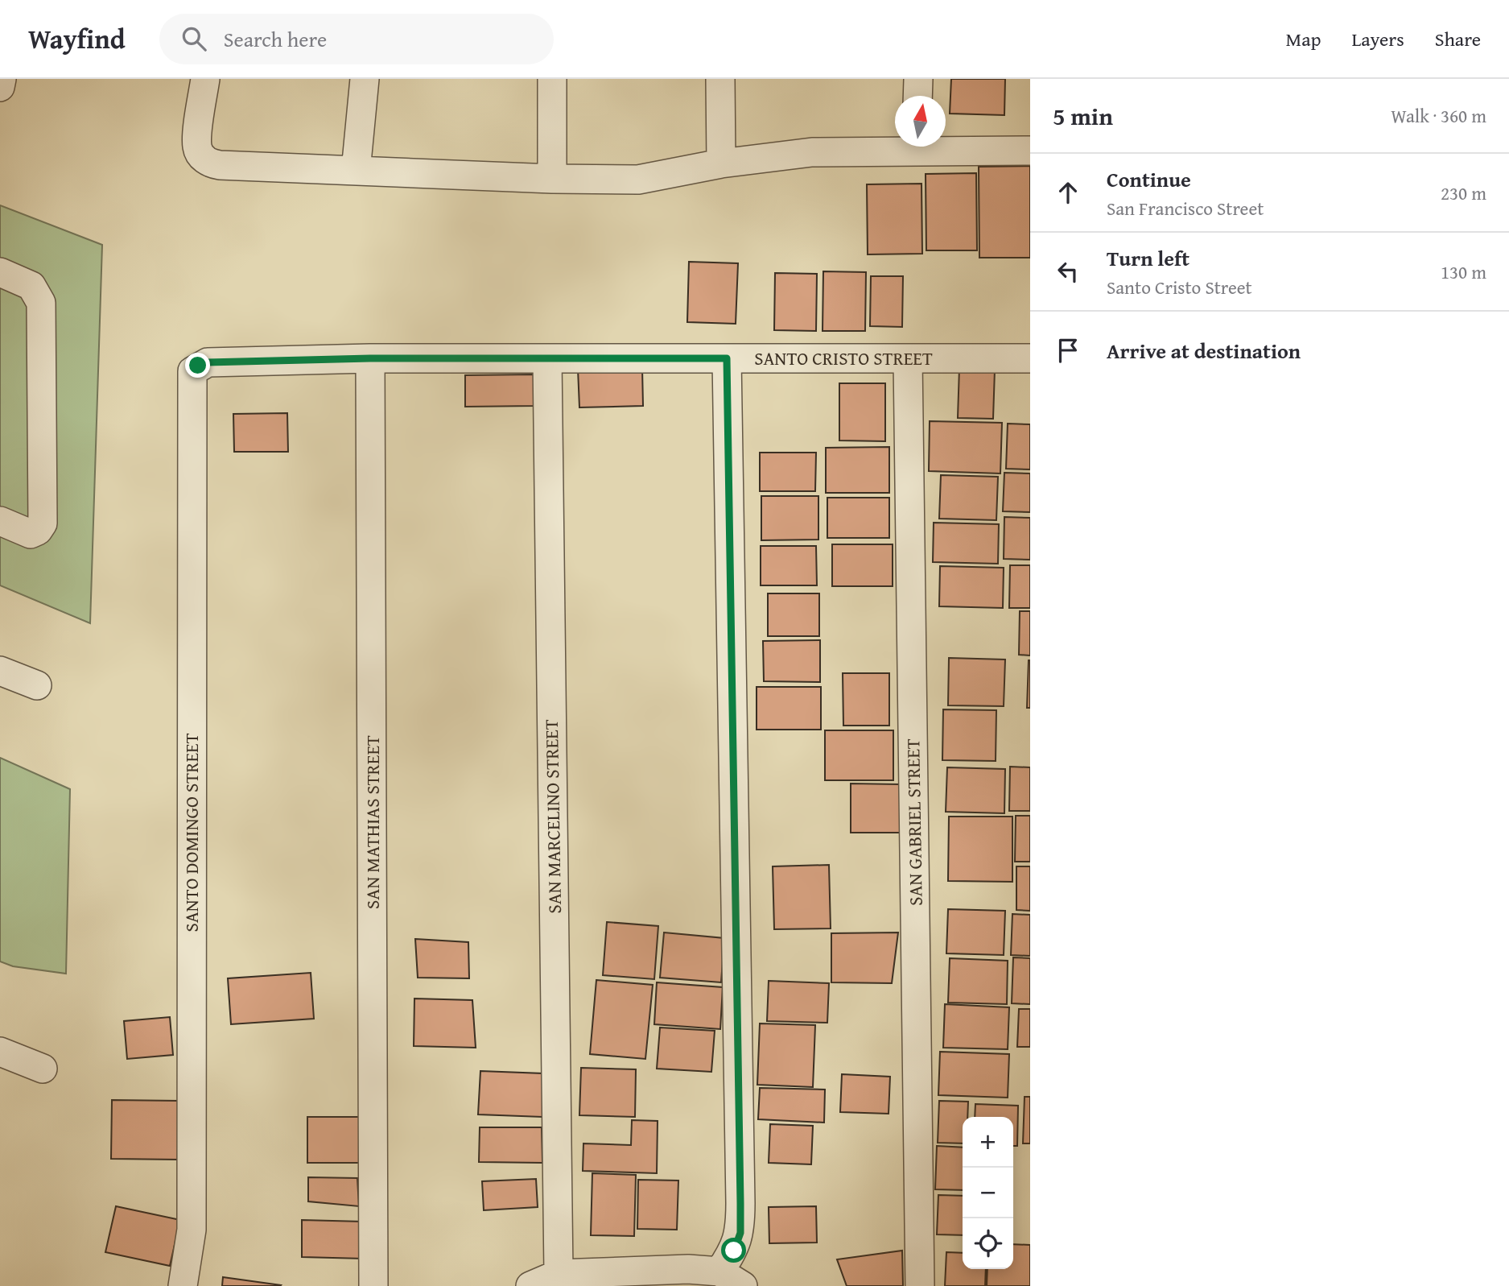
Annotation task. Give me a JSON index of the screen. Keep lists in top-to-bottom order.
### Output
{
  "streets": {
    "street": [
      "SANTO CRISTO STREET",
      "SAN MARCELINO STREET",
      "SAN MATHIAS STREET",
      "SAN GABRIEL STREET",
      "SANTO DOMINGO STREET"
    ]
  },
  "crossings": [
    ["SANTO CRISTO STREET", "SAN MARCELINO STREET"],
    ["SANTO CRISTO STREET", "SAN MATHIAS STREET"],
    ["SANTO CRISTO STREET", "SAN GABRIEL STREET"],
    ["SANTO CRISTO STREET", "SANTO DOMINGO STREET"]
  ],
  "north": "top",
  "page": {
    "header": "Wayfind",
    "search": "Search here",
    "nav": ["Map", "Layers", "Share"],
    "heading": ["5 min", "Walk · 360 m"],
    "list": [
      ["Continue", "San Francisco Street", "230 m"],
      ["Turn left", "Santo Cristo Street", "130 m"],
      "Arrive at destination"
    ],
    "map_buttons": ["+", "−"]
  }
}
